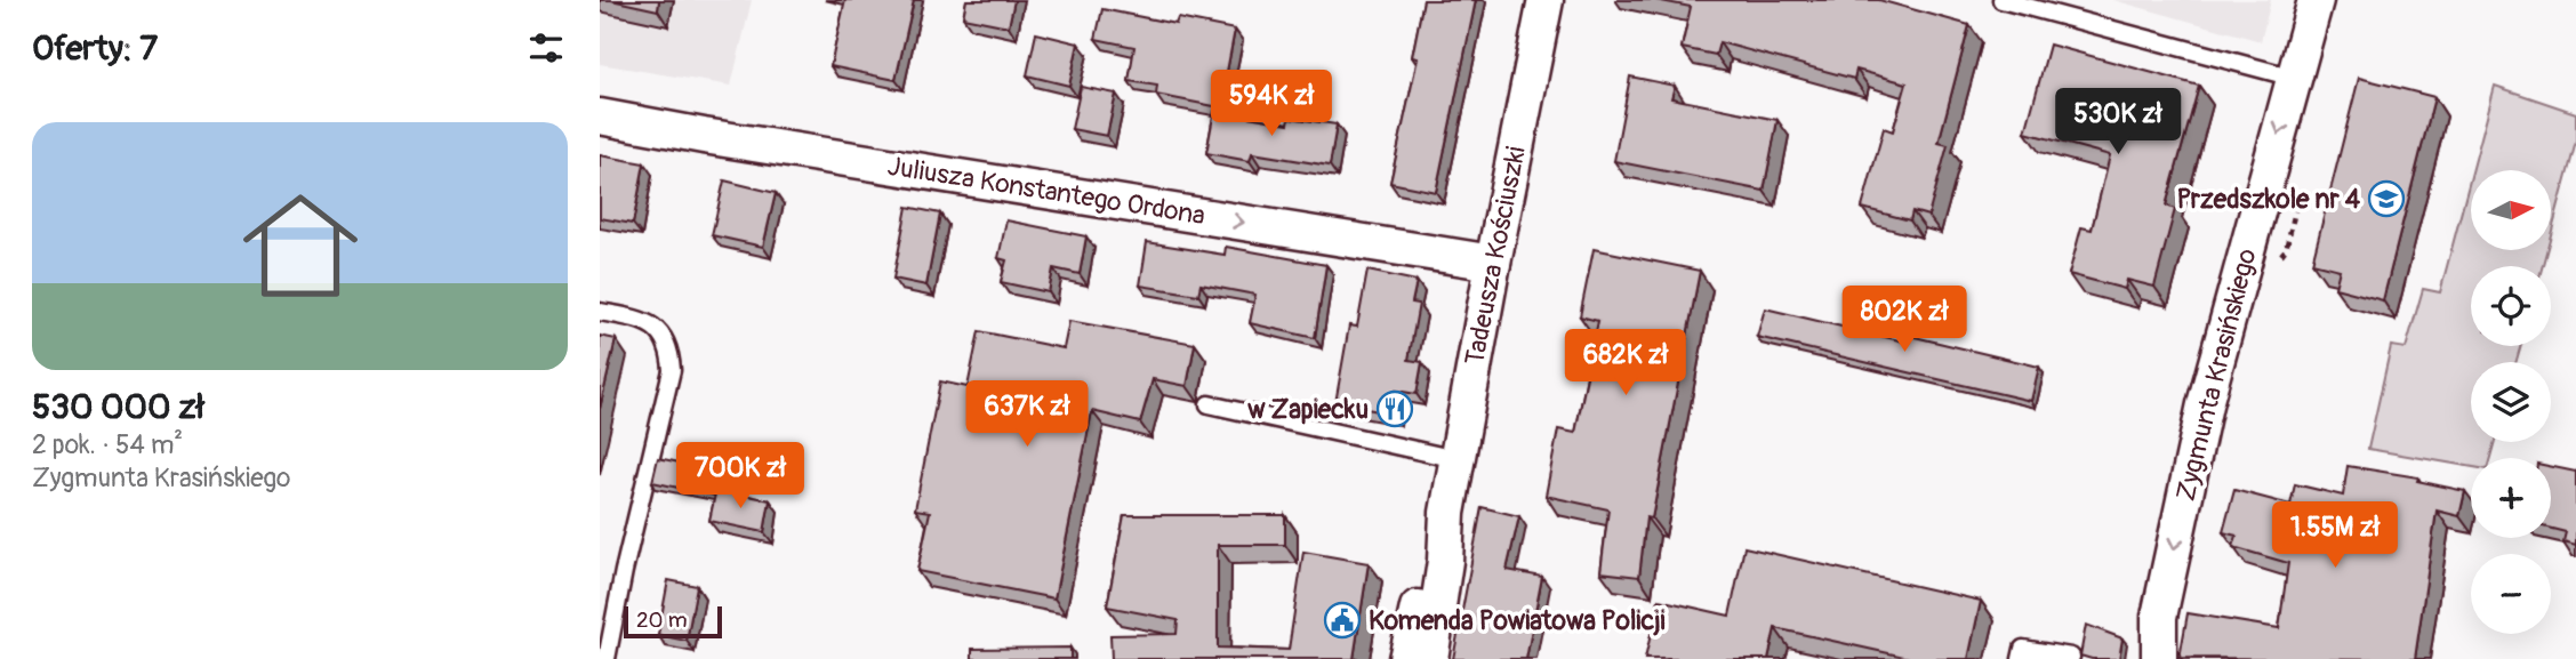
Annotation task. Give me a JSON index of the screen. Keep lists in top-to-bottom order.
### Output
{
  "streets": {
    "street": ["Juliusza Konstantego Ordona", "Tadeusza Kościuszki", "Zygmunta Krasińskiego"]
  },
  "crossings": [
    ["Juliusza Konstantego Ordona", "Tadeusza Kościuszki"]
  ],
  "one_way": ["Juliusza Konstantego Ordona", "Zygmunta Krasińskiego"],
  "places": {
    "school or university": ["Przedszkole nr 4"],
    "restaurant": ["w Zapiecku"],
    "public building": ["Komenda Powiatowa Policji"]
  },
  "scale_bar": "20 m",
  "north": "right",
  "page": {
    "heading": "Oferty: 7",
    "price": [
      "594K zł",
      "530K zł",
      "802K zł",
      "682K zł",
      "637K zł",
      "700K zł",
      "1.55M zł"
    ],
    "list": [
      {
        "name": "530 000 zł",
        "note": "2 pok. · 54 m² · Zygmunta Krasińskiego"
      }
    ],
    "map_buttons": ["+", "−"],
    "scale": "20 m"
  }
}
